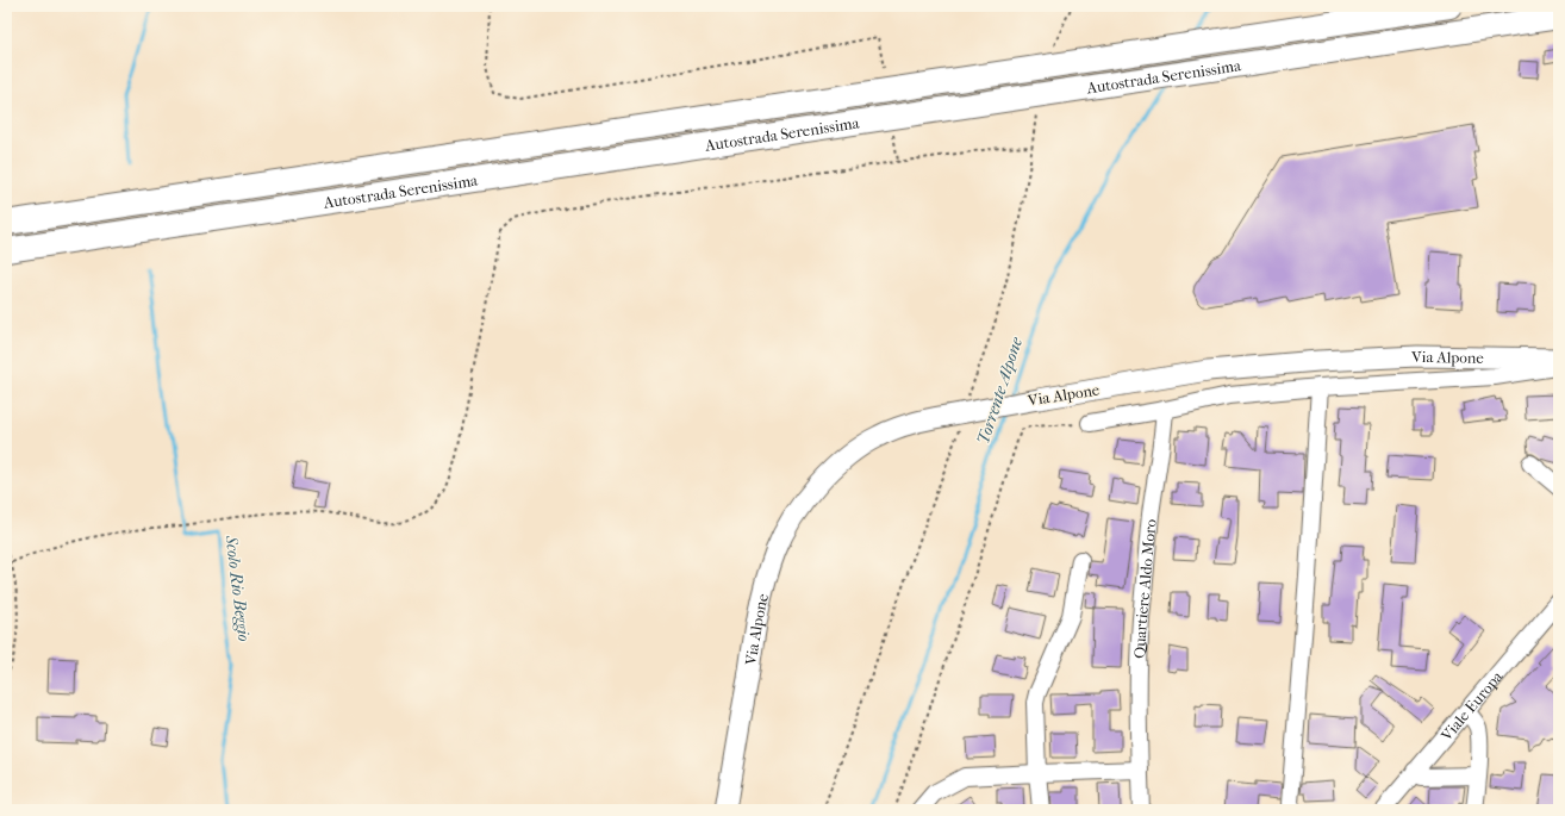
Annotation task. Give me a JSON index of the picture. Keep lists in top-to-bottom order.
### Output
{
  "streets": {
    "highway": ["Autostrada Serenissima"],
    "main road": ["Via Alpone"],
    "street": ["Quartiere Aldo Moro", "Viale Europa"]
  },
  "water": ["Torrente Alpone", "Scolo Rio Beggio"]
}
